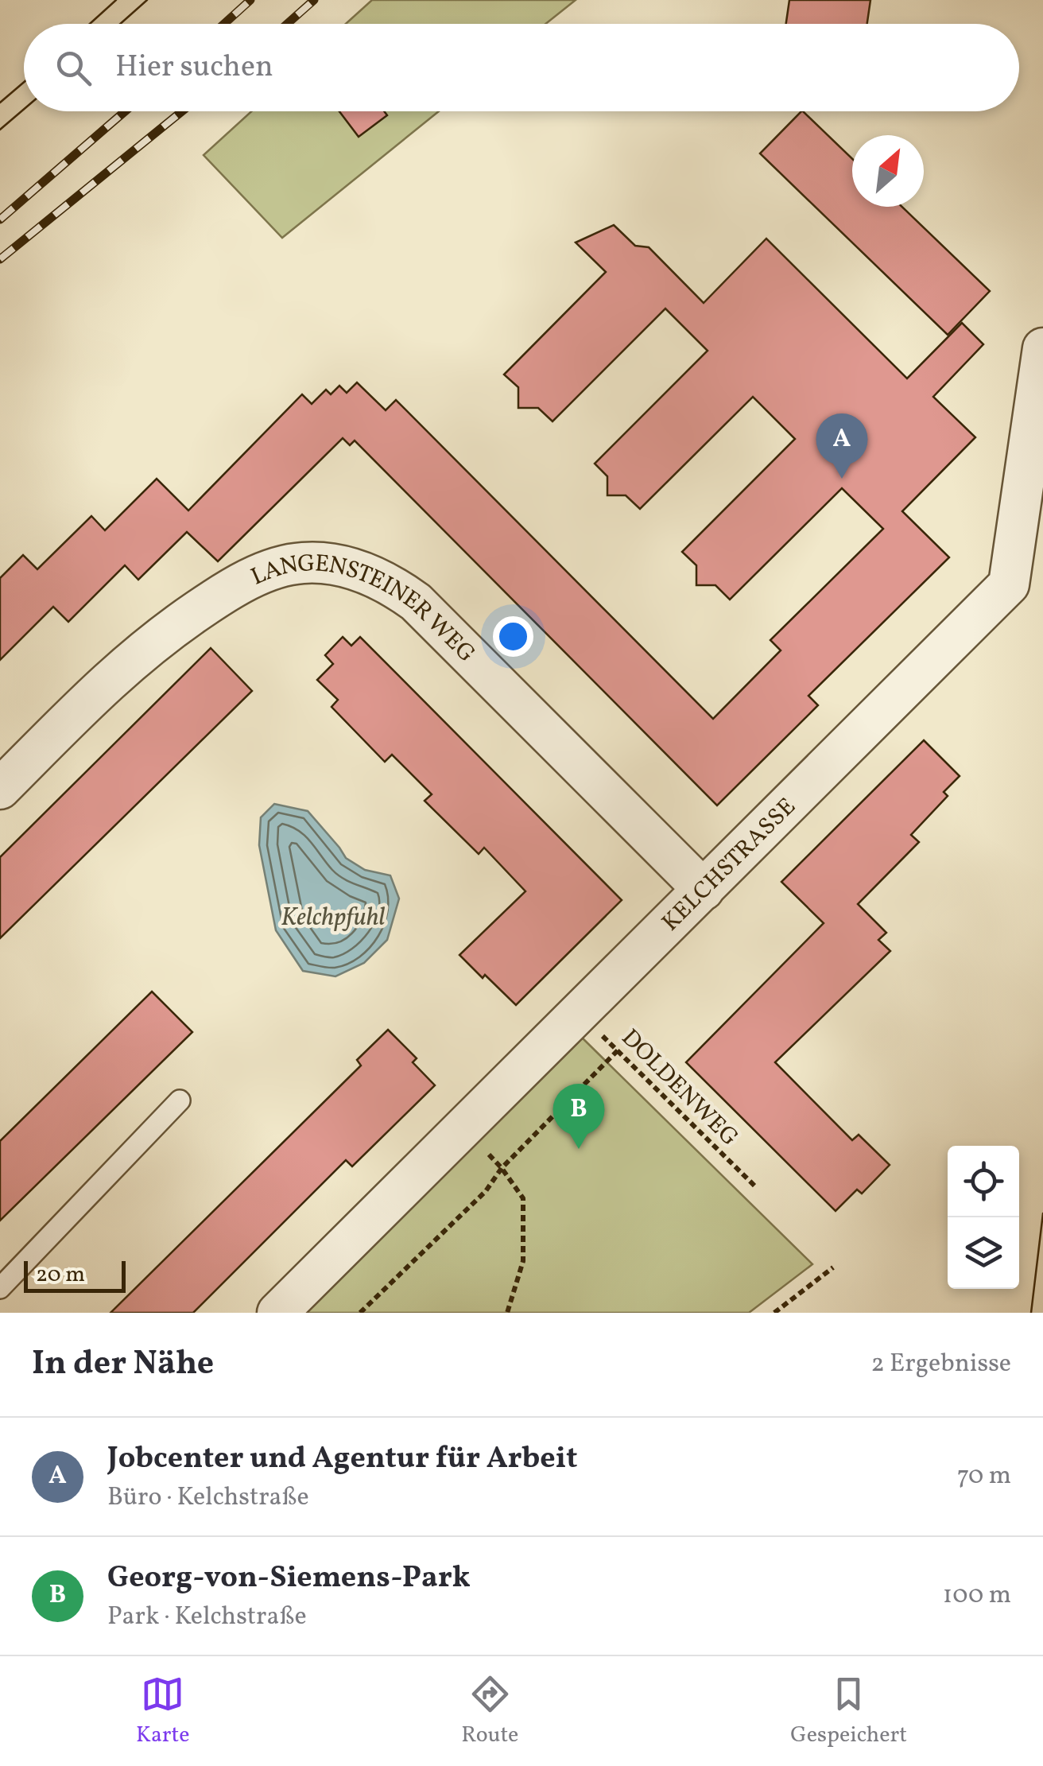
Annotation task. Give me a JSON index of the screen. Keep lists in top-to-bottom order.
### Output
{
  "streets": {
    "street": ["LANGENSTEINER WEG", "KELCHSTRASSE"],
    "path": ["DOLDENWEG"]
  },
  "crossings": [
    ["LANGENSTEINER WEG", "KELCHSTRASSE"],
    ["KELCHSTRASSE", "DOLDENWEG"]
  ],
  "water": ["Kelchpfuhl"],
  "scale_bar": "20 m",
  "north": "top right",
  "page": {
    "search": "Hier suchen",
    "pins": ["A", "B"],
    "scale": "20 m",
    "heading": ["In der Nähe", "2 Ergebnisse"],
    "list": [
      {
        "mark": "A",
        "name": "Jobcenter und Agentur für Arbeit",
        "note": "Büro · Kelchstraße",
        "value": "70 m"
      },
      {
        "mark": "B",
        "name": "Georg-von-Siemens-Park",
        "note": "Park · Kelchstraße",
        "value": "100 m"
      }
    ],
    "nav": ["Karte", "Route", "Gespeichert"]
  }
}
